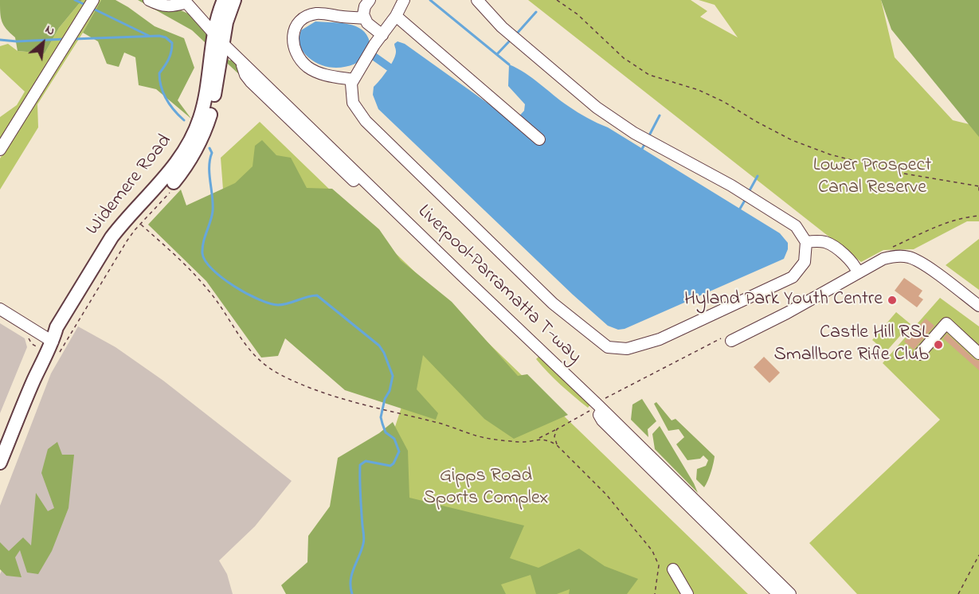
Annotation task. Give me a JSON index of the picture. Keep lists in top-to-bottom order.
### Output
{
  "streets": {
    "main road": ["Widemere Road"],
    "street": ["Liverpool–Parramatta T-way"]
  },
  "crossings": [
    ["Widemere Road", "Liverpool–Parramatta T-way"]
  ],
  "parks": ["Lower Prospect Canal Reserve", "Gipps Road Sports Complex"],
  "places": ["Hyland Park Youth Centre", "Castle Hill RSL Smallbore Rifle Club"],
  "north": "top right"
}
